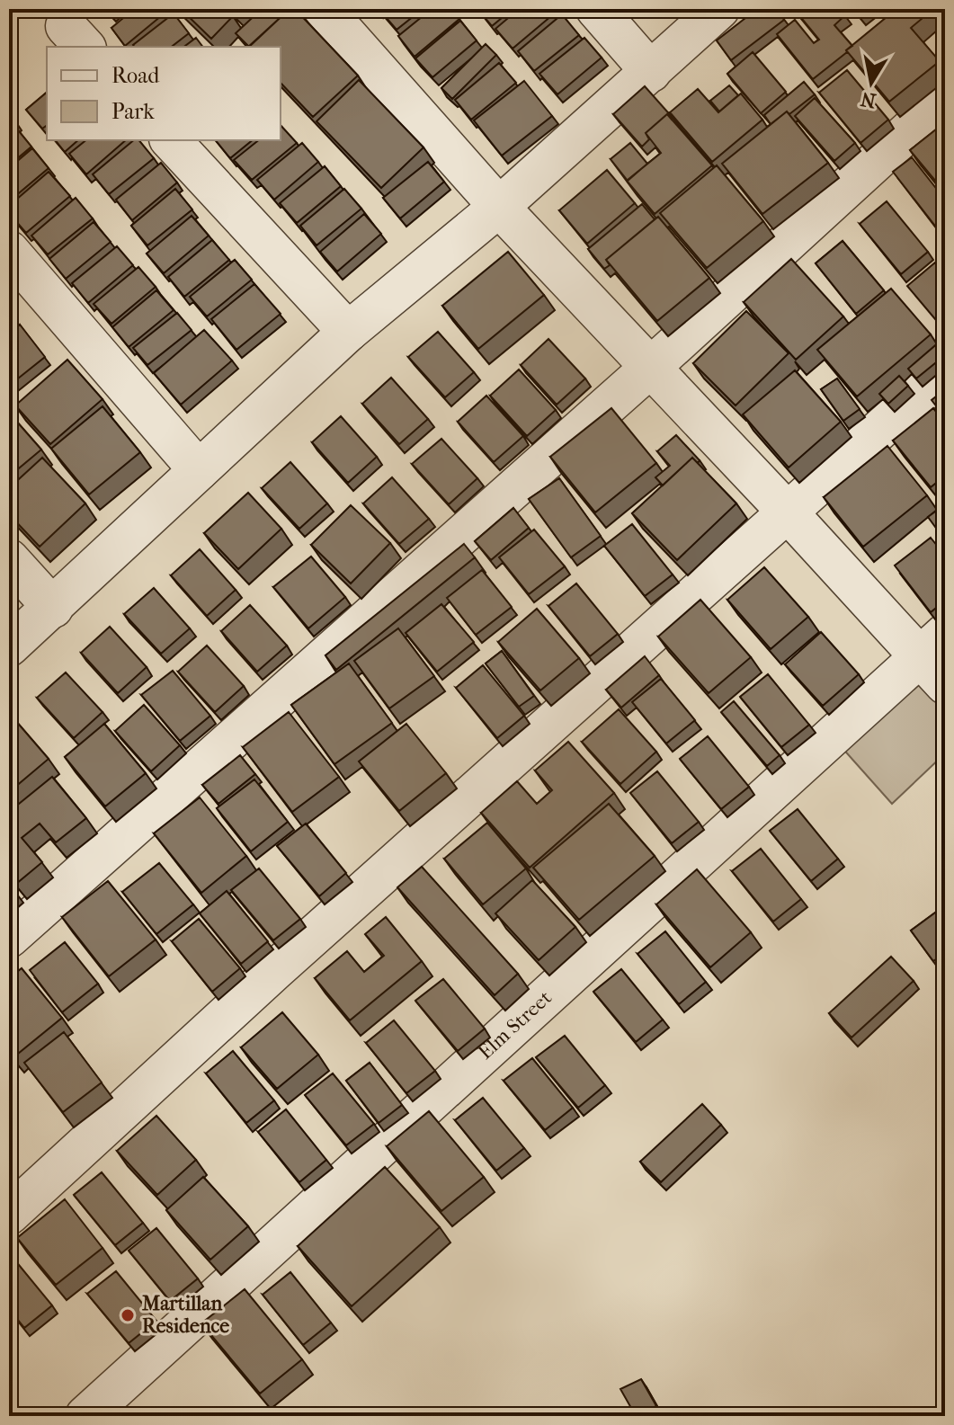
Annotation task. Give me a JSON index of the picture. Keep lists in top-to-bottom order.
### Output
{
  "streets": {
    "street": ["Elm Street"]
  },
  "places": ["Martillan Residence"],
  "legend": ["Road", "Park"],
  "north": "bottom"
}
